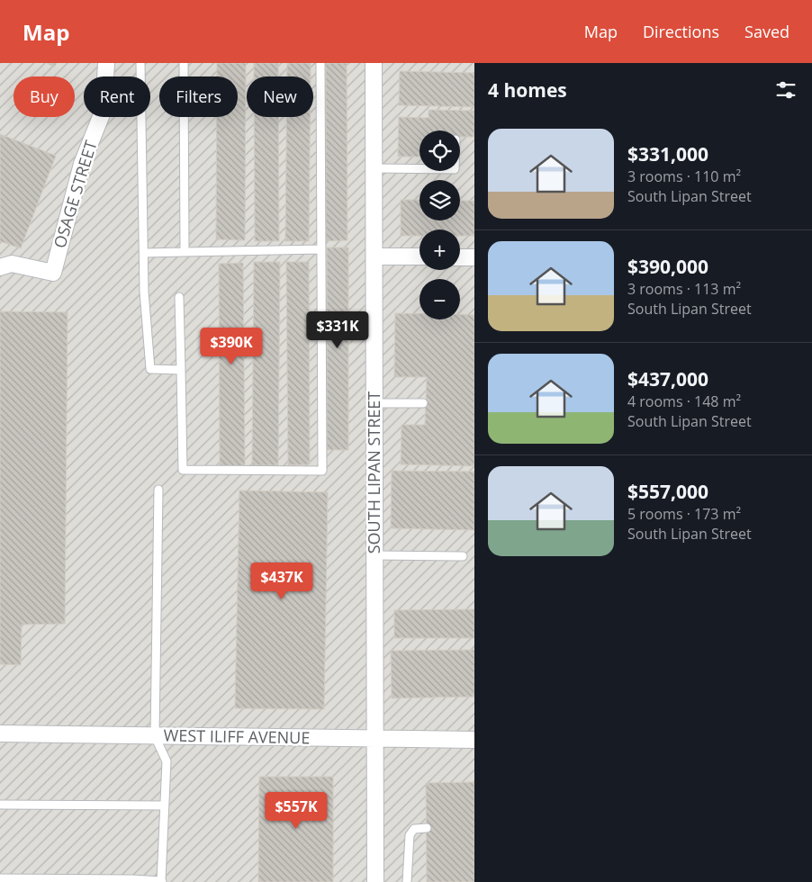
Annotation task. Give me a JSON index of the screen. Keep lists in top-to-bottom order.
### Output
{
  "streets": {
    "street": ["OSAGE STREET", "SOUTH LIPAN STREET", "WEST ILIFF AVENUE"]
  },
  "crossings": [
    ["SOUTH LIPAN STREET", "WEST ILIFF AVENUE"]
  ],
  "page": {
    "header": "Map",
    "nav": ["Map", "Directions", "Saved"],
    "heading": "4 homes",
    "chip": [
      "Buy",
      "Rent",
      "Filters",
      "New"
    ],
    "list": [
      {
        "name": "$331,000",
        "note": "3 rooms · 110 m² · South Lipan Street"
      },
      {
        "name": "$390,000",
        "note": "3 rooms · 113 m² · South Lipan Street"
      },
      {
        "name": "$437,000",
        "note": "4 rooms · 148 m² · South Lipan Street"
      },
      {
        "name": "$557,000",
        "note": "5 rooms · 173 m² · South Lipan Street"
      }
    ],
    "map_buttons": ["+", "−"],
    "price": [
      "$331K",
      "$390K",
      "$437K",
      "$557K"
    ]
  }
}
